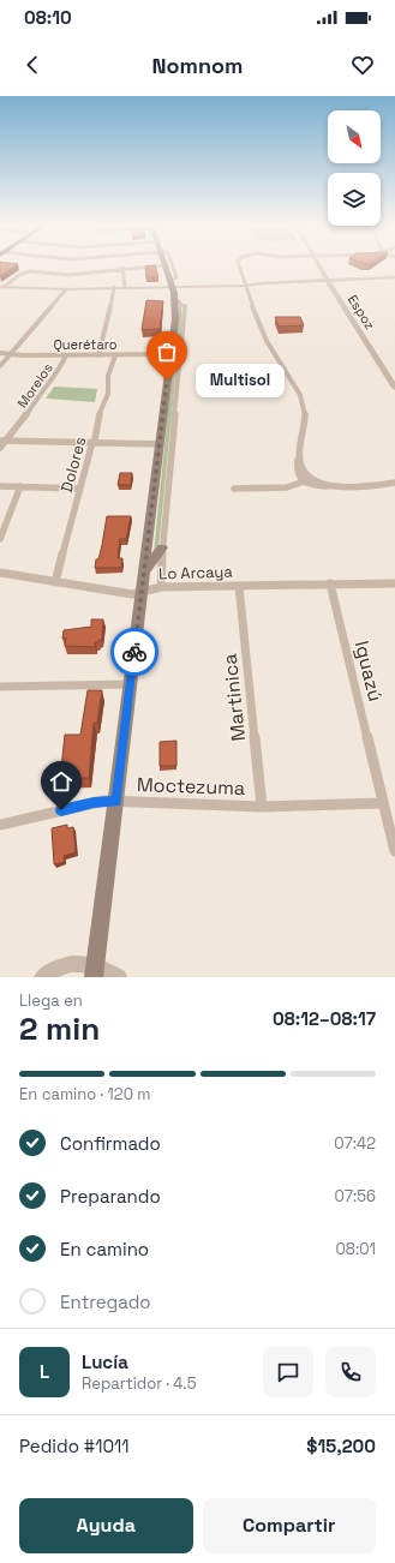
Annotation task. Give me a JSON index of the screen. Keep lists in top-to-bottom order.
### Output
{
  "streets": {
    "street": [
      "Espoz",
      "Querétaro",
      "Morelos",
      "Dolores",
      "Lo Arcaya",
      "Iguazú",
      "Martinica",
      "Moctezuma"
    ]
  },
  "crossings": [
    ["Querétaro", "Morelos"],
    ["Querétaro", "Dolores"],
    ["Dolores", "Lo Arcaya"],
    ["Lo Arcaya", "Iguazú"],
    ["Lo Arcaya", "Martinica"],
    ["Iguazú", "Moctezuma"],
    ["Martinica", "Moctezuma"]
  ],
  "places": ["Multisol"],
  "north": "bottom right",
  "page": {
    "status": "08:10",
    "header": "Nomnom",
    "bubble": "Multisol",
    "heading": ["2 min", "Llega en", "08:12–08:17"],
    "panel": [
      "Lucía",
      "Repartidor · 4.5",
      "Pedido #1011",
      "$15,200"
    ],
    "bar": "En camino · 120 m",
    "list": [
      ["Confirmado", "07:42"],
      ["Preparando", "07:56"],
      ["En camino", "08:01"],
      "Entregado"
    ],
    "round": "L",
    "buttons": ["Ayuda", "Compartir"]
  }
}
